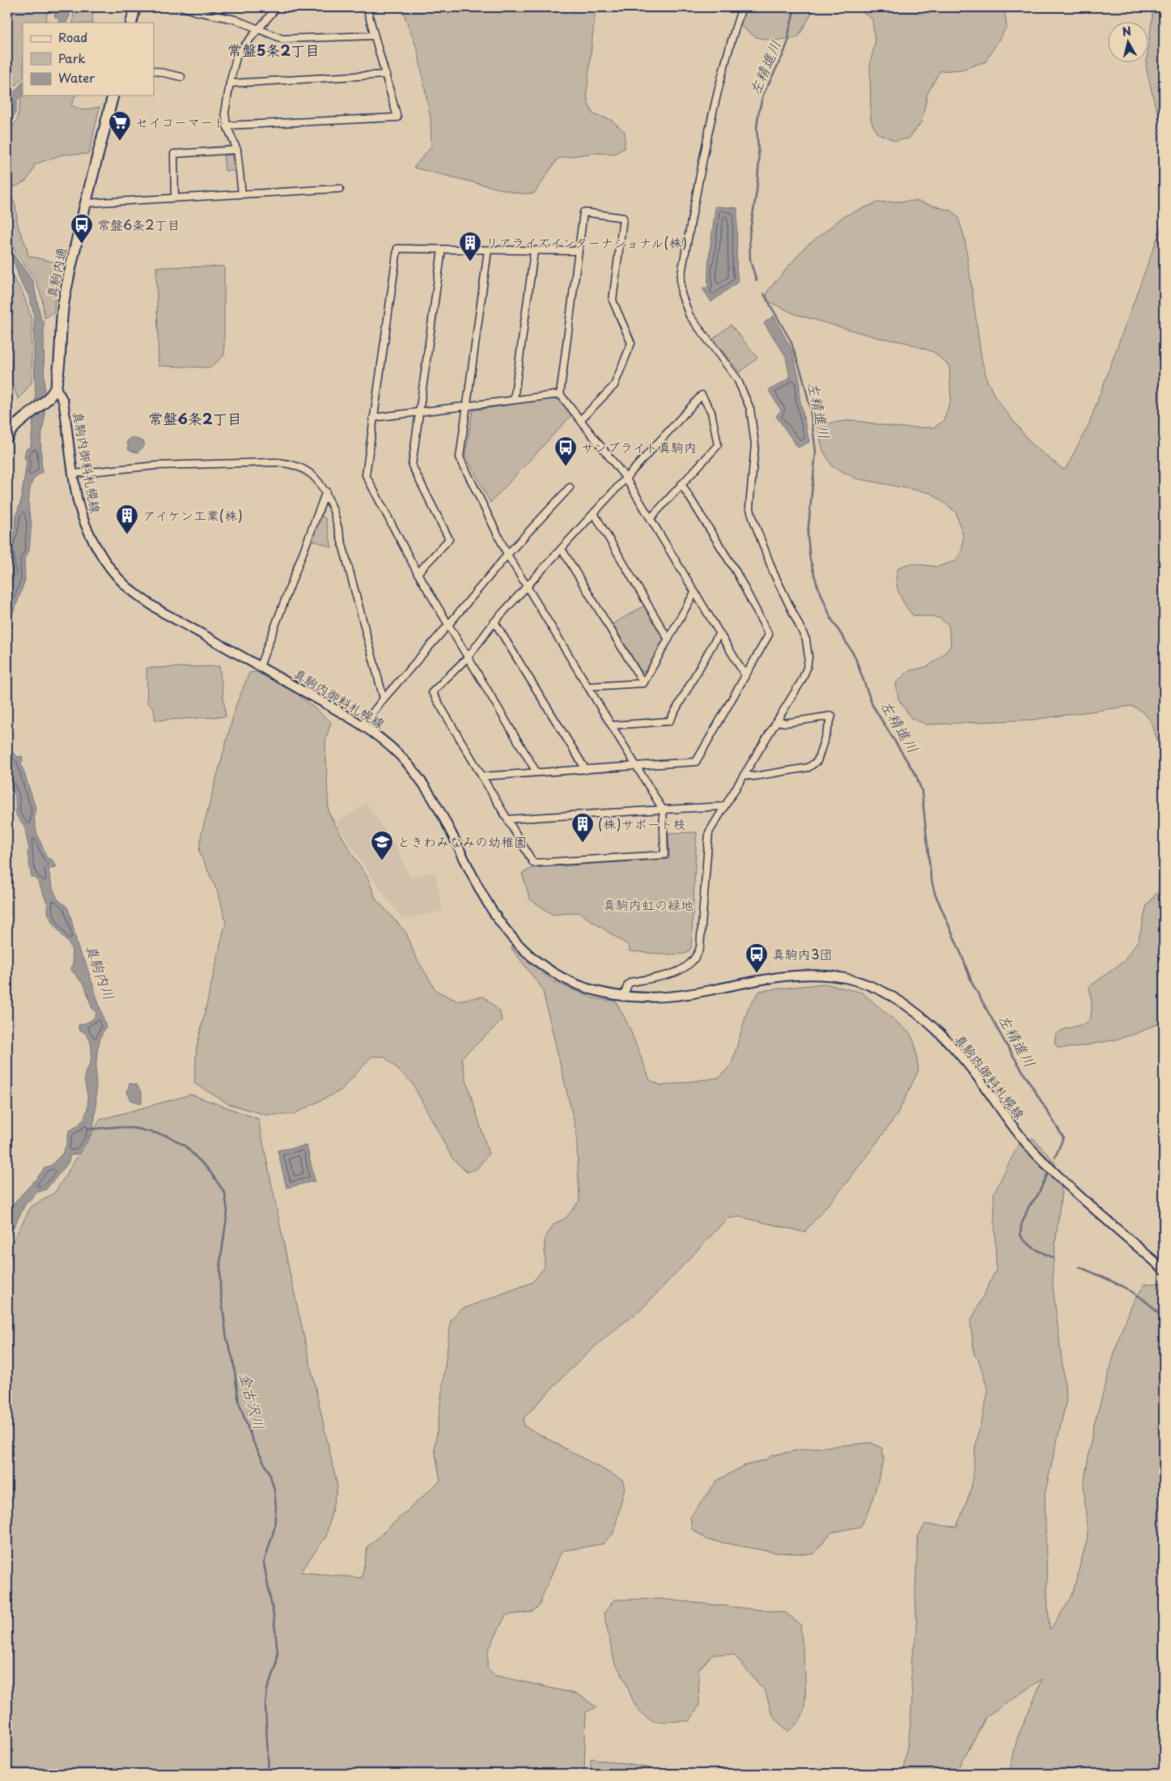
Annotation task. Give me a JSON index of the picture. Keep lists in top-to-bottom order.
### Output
{
  "streets": {
    "highway": ["真駒内通"],
    "main road": ["真駒内御料札幌線"]
  },
  "crossings": [
    ["真駒内通", "真駒内御料札幌線"]
  ],
  "districts": ["常盤5条2丁目", "常盤6条2丁目"],
  "water": ["左精進川", "真駒内川", "金古沢川"],
  "parks": ["真駒内虹の緑地"],
  "places": {
    "supermarket": ["セイコーマート"],
    "bus stop": ["常盤6条2丁目", "サンブライト真駒内", "真駒内3団"],
    "building": ["リアライズインターナショナル(株)", "アイケン工業(株)", "(株)サポート枝"],
    "school or university": ["ときわみなみの幼稚園"]
  },
  "legend": ["Road", "Park", "Water"],
  "north": "top"
}
